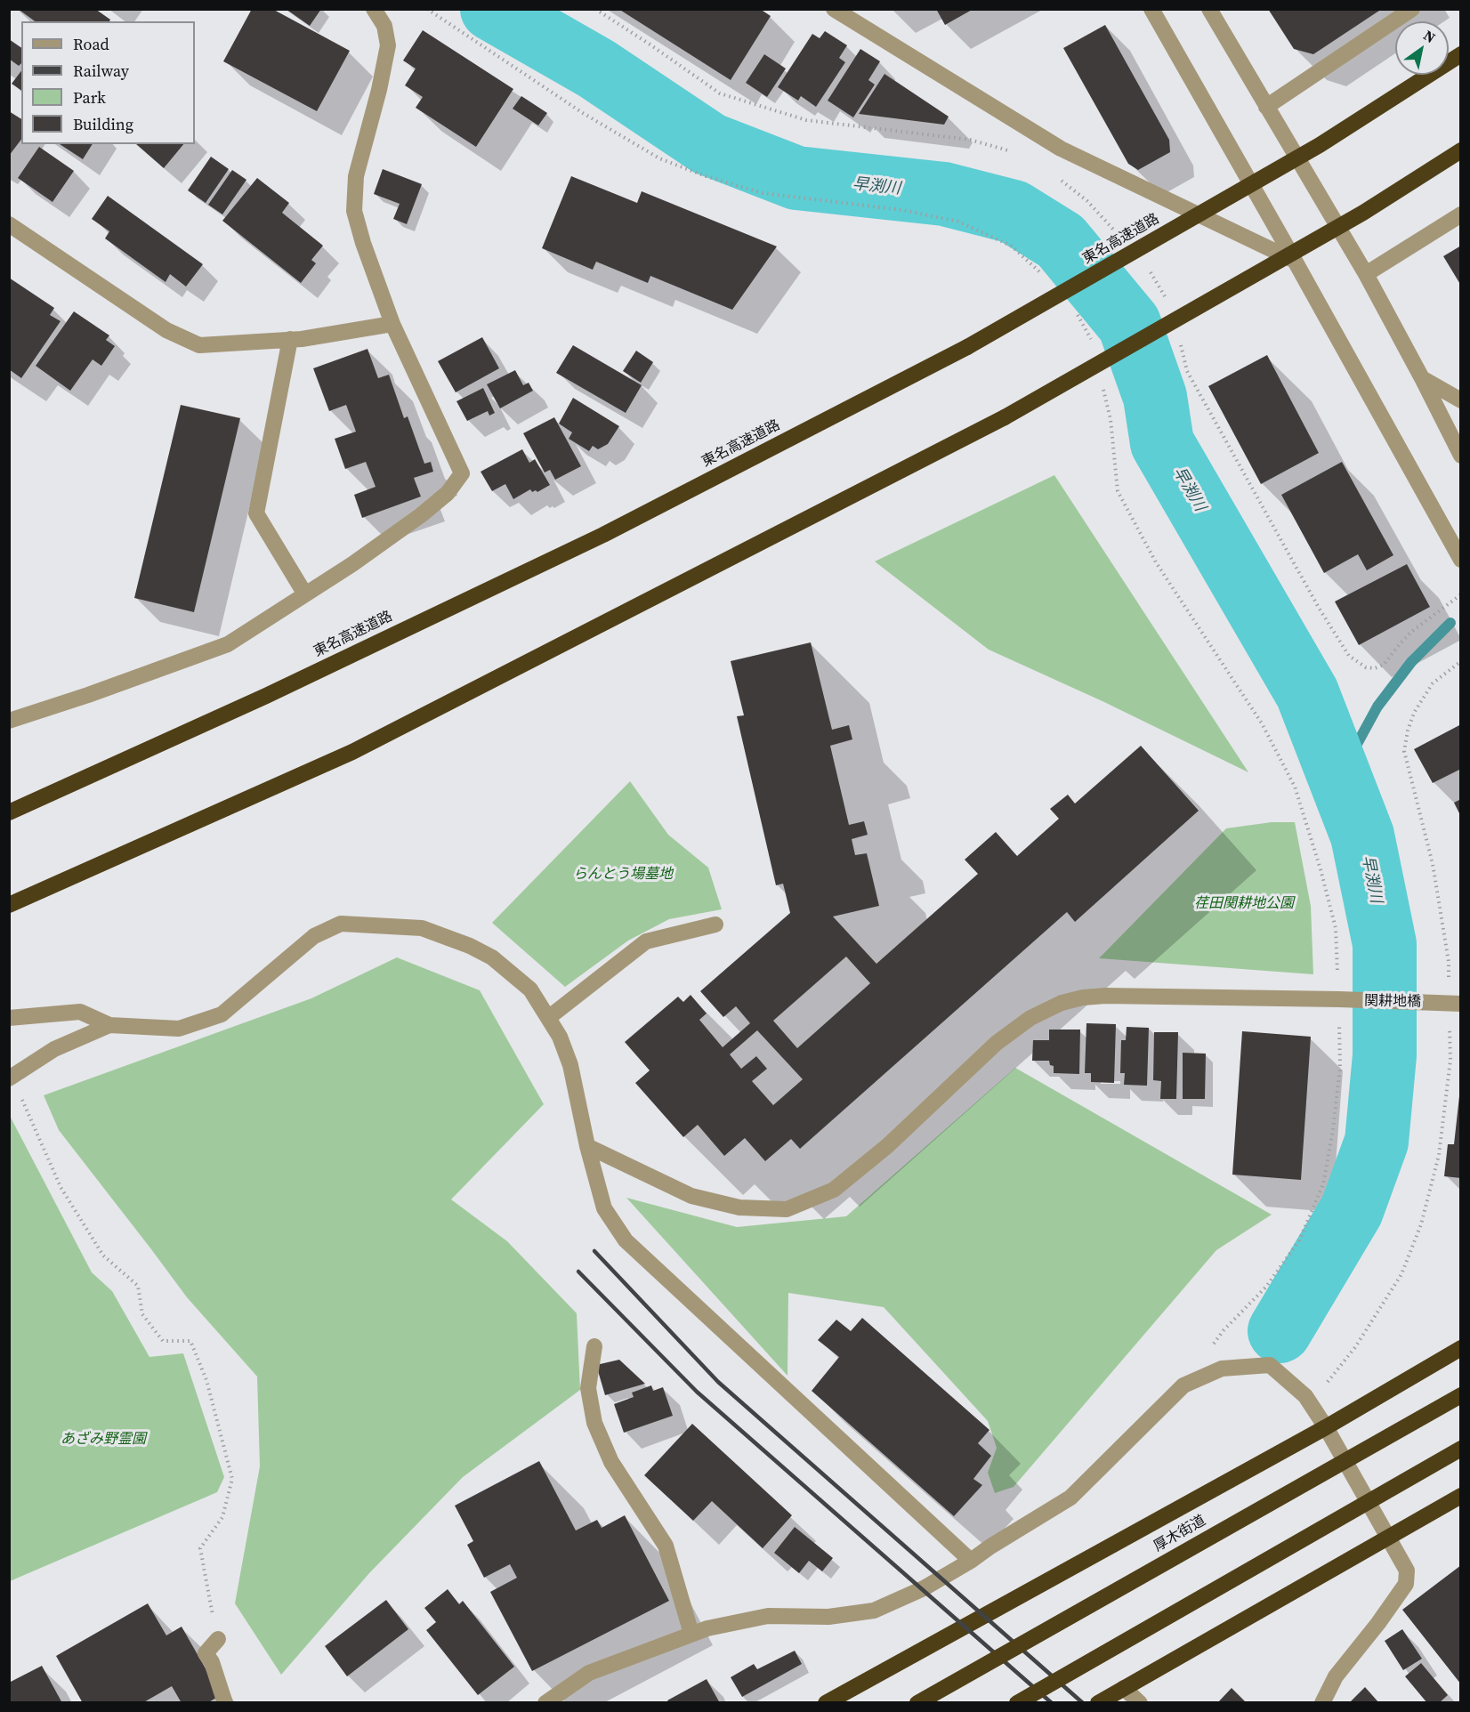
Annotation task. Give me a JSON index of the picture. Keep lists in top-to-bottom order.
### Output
{
  "streets": {
    "highway": ["東名高速道路", "厚木街道"],
    "street": ["関耕地橋"]
  },
  "water": ["早渕川"],
  "parks": ["らんとう場墓地", "荏田関耕地公園", "あざみ野霊園"],
  "legend": [
    "Road",
    "Railway",
    "Park",
    "Building"
  ],
  "north": "top right"
}
